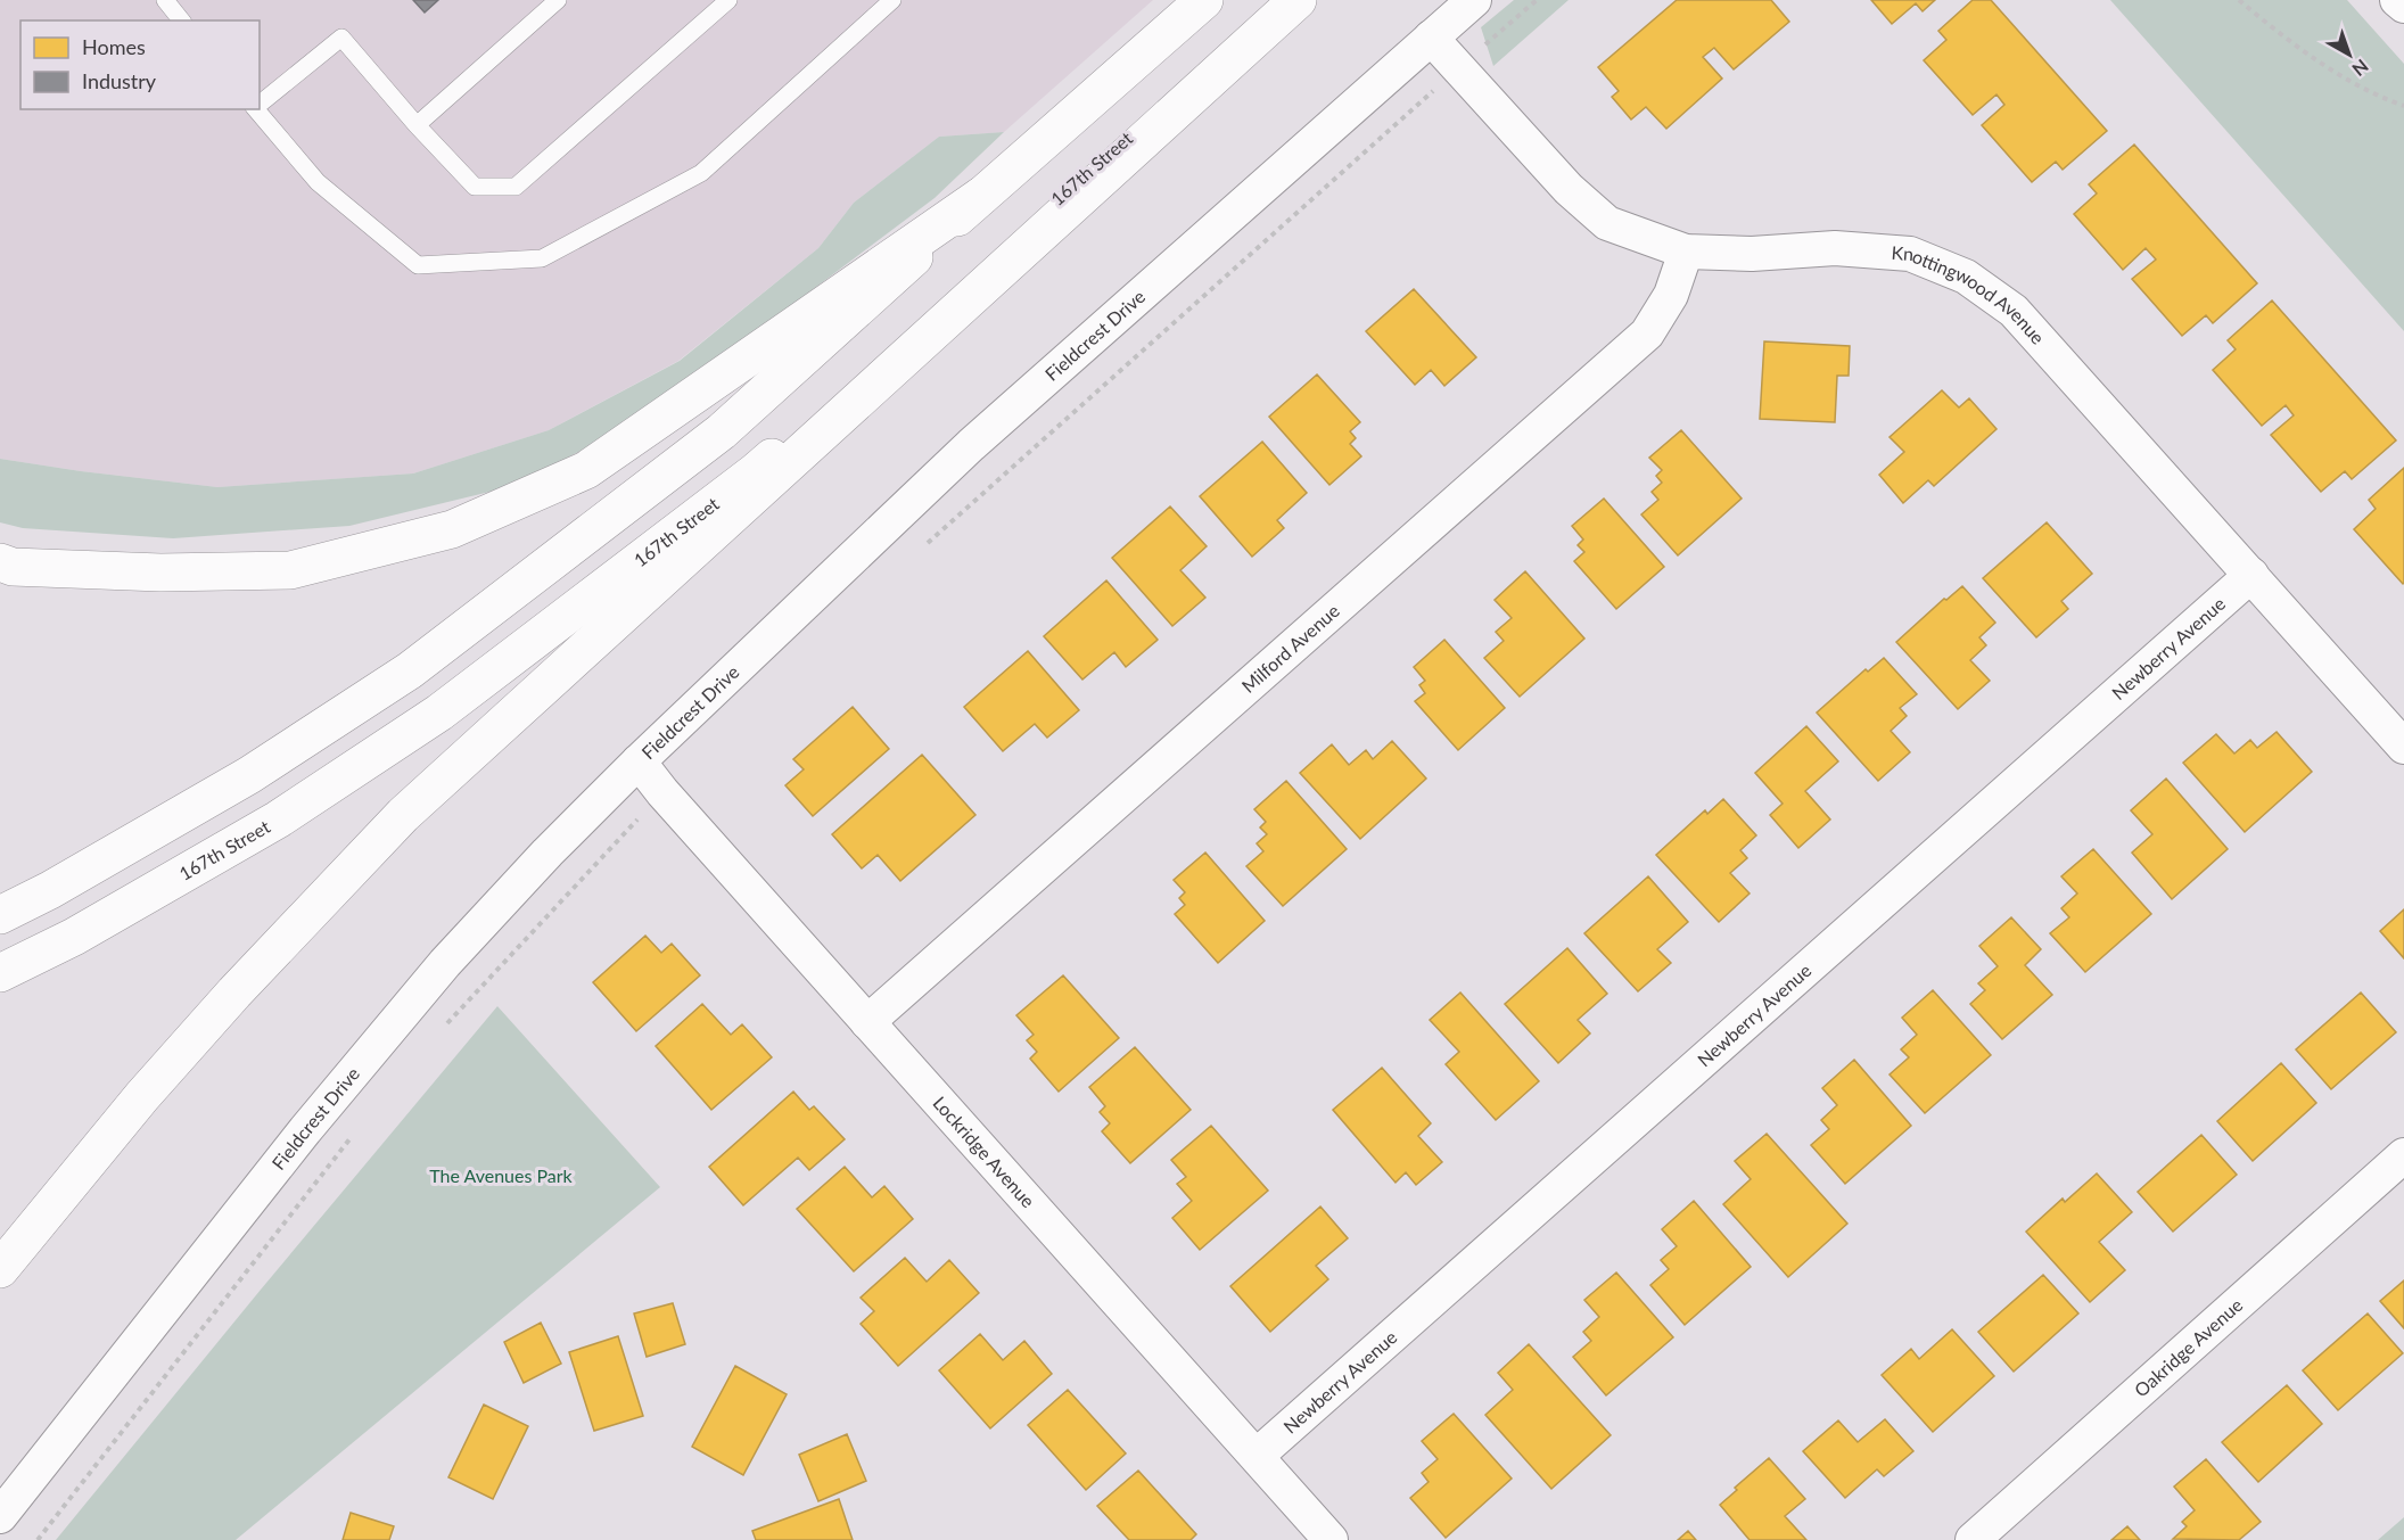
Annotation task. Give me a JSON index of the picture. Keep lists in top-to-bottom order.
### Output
{
  "streets": {
    "main road": ["167th Street"],
    "street": [
      "Knottingwood Avenue",
      "Fieldcrest Drive",
      "Milford Avenue",
      "Newberry Avenue",
      "Lockridge Avenue",
      "Oakridge Avenue"
    ]
  },
  "crossings": [
    ["Knottingwood Avenue", "Fieldcrest Drive"],
    ["Knottingwood Avenue", "Milford Avenue"],
    ["Knottingwood Avenue", "Newberry Avenue"],
    ["Fieldcrest Drive", "Lockridge Avenue"],
    ["Milford Avenue", "Lockridge Avenue"],
    ["Newberry Avenue", "Lockridge Avenue"]
  ],
  "parks": ["The Avenues Park"],
  "legend": ["Homes", "Industry"],
  "north": "bottom right"
}
